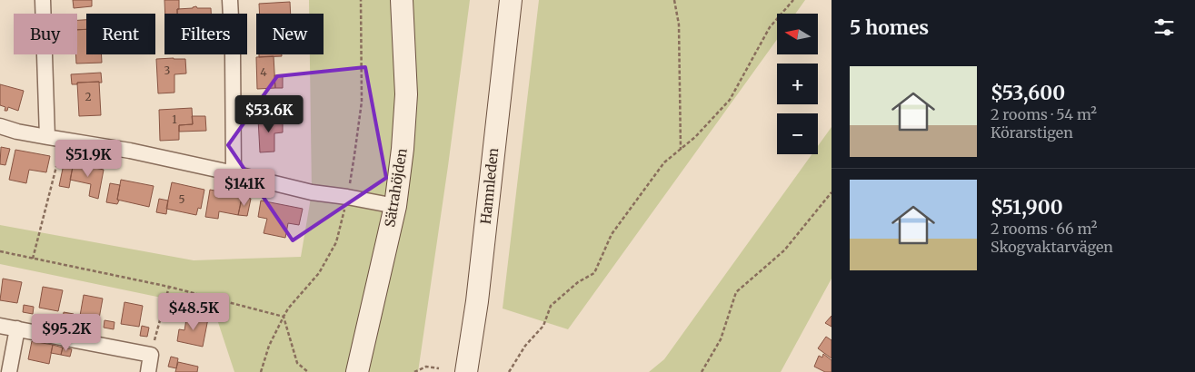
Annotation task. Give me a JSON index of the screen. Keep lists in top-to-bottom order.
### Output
{
  "streets": {
    "street": ["Hamnleden", "Sätrahöjden"]
  },
  "house_numbers": [
    "3",
    "4",
    "2",
    "1",
    "5"
  ],
  "north": "left",
  "page": {
    "heading": "5 homes",
    "map_buttons": ["+", "−"],
    "chip": [
      "Buy",
      "Rent",
      "Filters",
      "New"
    ],
    "list": [
      {
        "name": "$53,600",
        "note": "2 rooms · 54 m² · Körarstigen"
      },
      {
        "name": "$51,900",
        "note": "2 rooms · 66 m² · Skogvaktarvägen"
      }
    ],
    "price": [
      "$53.6K",
      "$51.9K",
      "$141K",
      "$48.5K",
      "$95.2K"
    ]
  }
}
